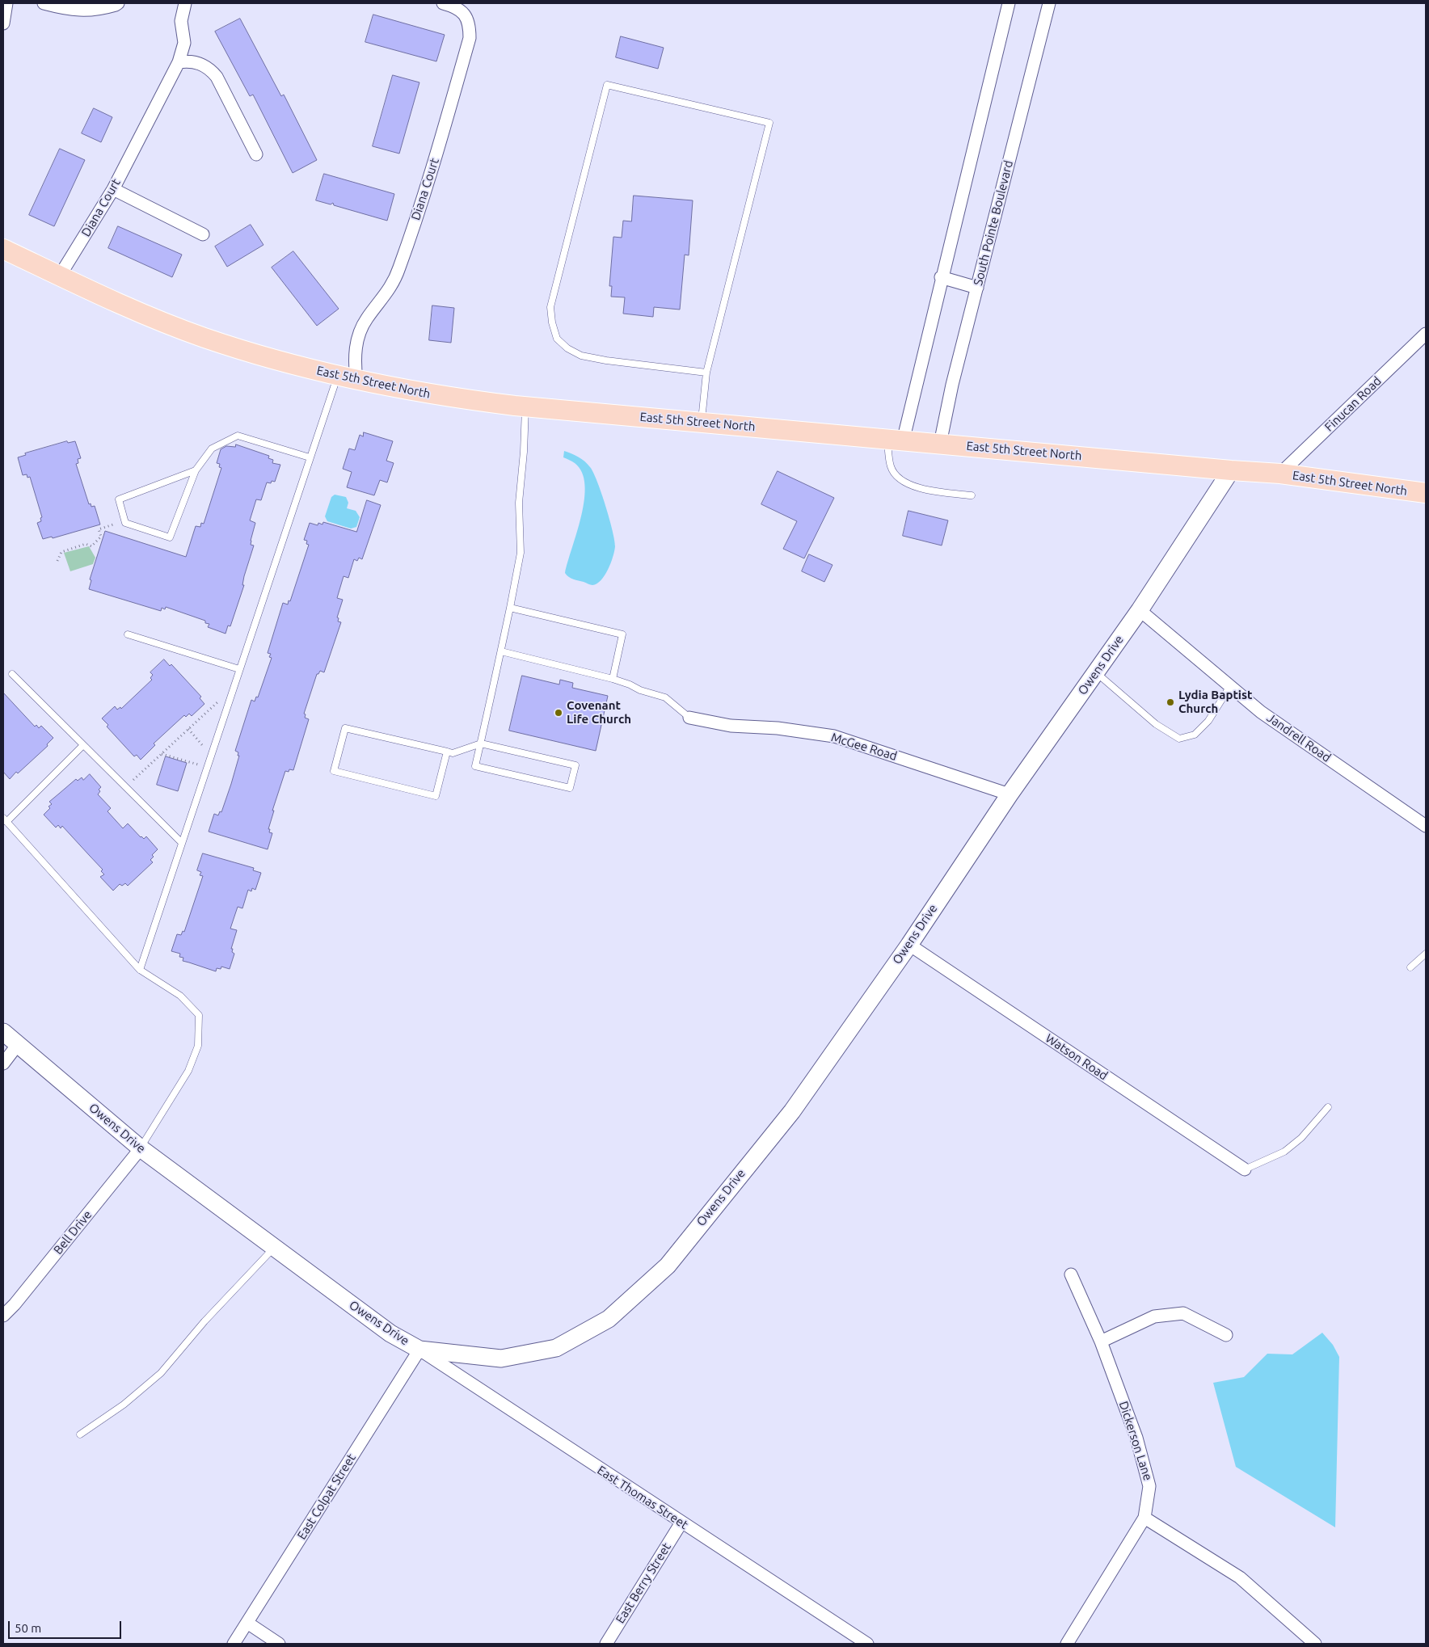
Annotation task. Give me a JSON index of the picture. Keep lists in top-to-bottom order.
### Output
{
  "streets": {
    "main road": ["East 5th Street North"],
    "street": [
      "Diana Court",
      "South Pointe Boulevard",
      "Finucan Road",
      "Owens Drive",
      "Jandrell Road",
      "McGee Road",
      "Watson Road",
      "Bell Drive",
      "Dickerson Lane",
      "East Colpat Street",
      "East Thomas Street",
      "East Berry Street"
    ]
  },
  "crossings": [
    ["Diana Court", "East 5th Street North"],
    ["South Pointe Boulevard", "East 5th Street North"],
    ["East 5th Street North", "Finucan Road"],
    ["East 5th Street North", "Owens Drive"],
    ["Owens Drive", "Jandrell Road"],
    ["Owens Drive", "McGee Road"],
    ["Owens Drive", "Watson Road"],
    ["Owens Drive", "Bell Drive"],
    ["Owens Drive", "East Colpat Street"],
    ["Owens Drive", "East Thomas Street"],
    ["East Colpat Street", "East Thomas Street"],
    ["East Thomas Street", "East Berry Street"]
  ],
  "places": ["Lydia Baptist Church", "Covenant Life Church"],
  "scale_bar": "50 m"
}
